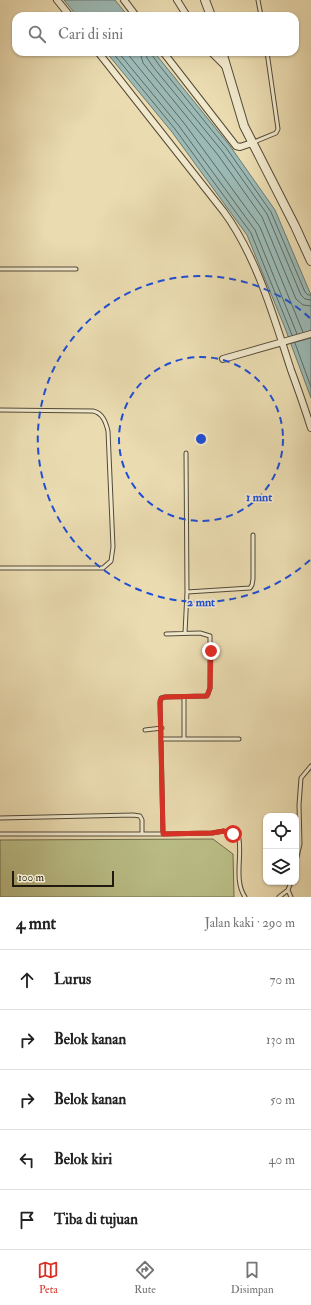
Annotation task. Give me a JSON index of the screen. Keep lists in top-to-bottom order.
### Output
{
  "scale_bar": "100 m",
  "page": {
    "search": "Cari di sini",
    "scale": "100 m",
    "heading": ["4 mnt", "Jalan kaki · 290 m"],
    "list": [
      ["Lurus", "70 m"],
      ["Belok kanan", "130 m"],
      ["Belok kanan", "50 m"],
      ["Belok kiri", "40 m"],
      "Tiba di tujuan"
    ],
    "nav": ["Peta", "Rute", "Disimpan"]
  },
  "rings": ["1 mnt", "2 mnt"]
}
